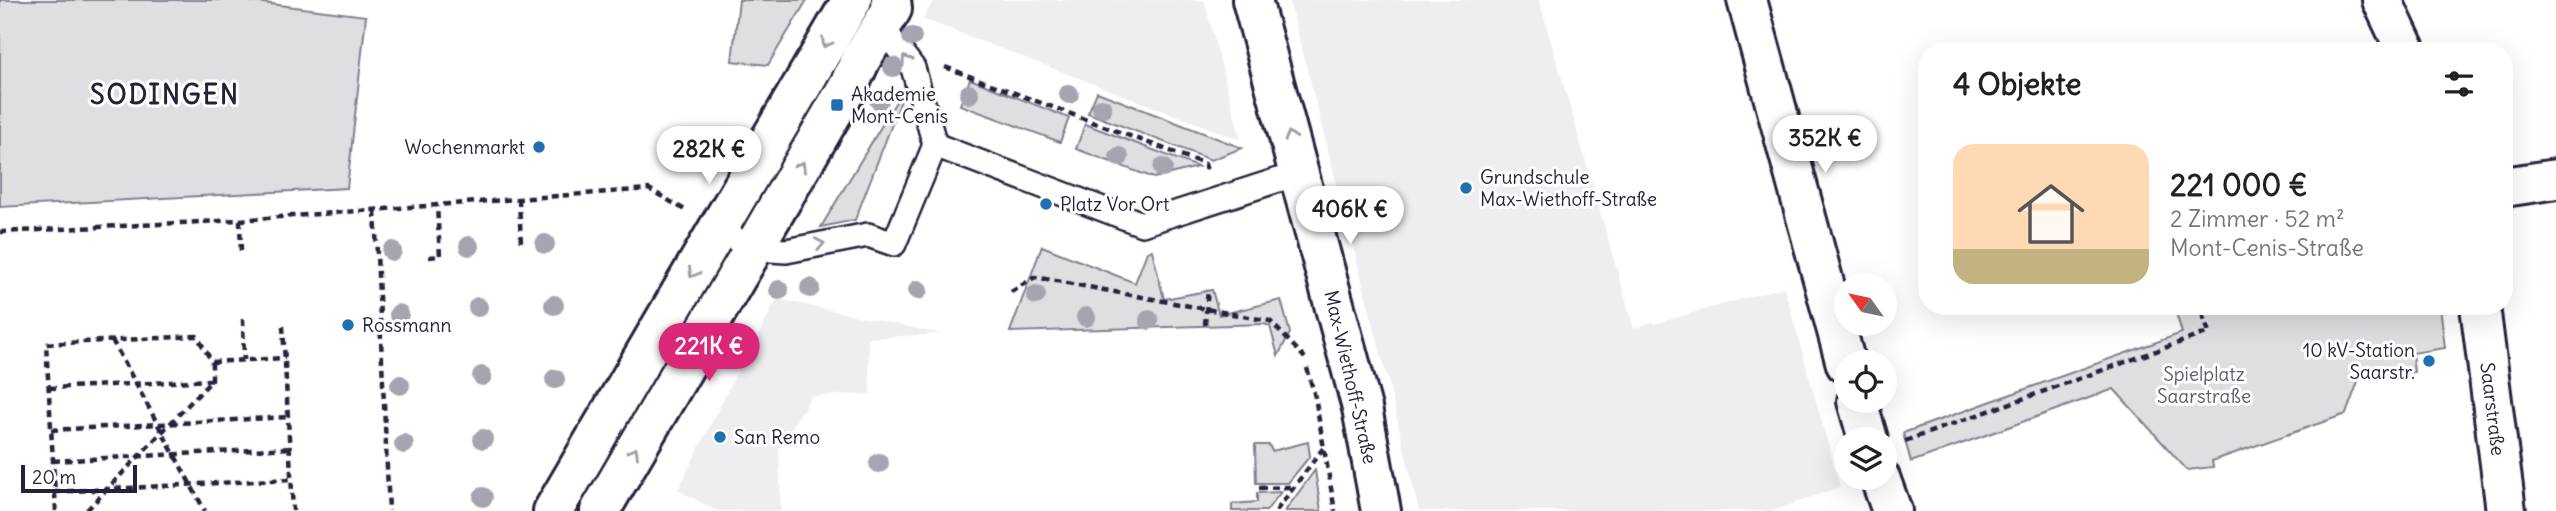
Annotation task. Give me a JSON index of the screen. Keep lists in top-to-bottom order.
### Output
{
  "streets": {
    "street": ["Max-Wiethoff-Straße", "Saarstraße"]
  },
  "districts": ["SODINGEN"],
  "parks": ["Spielplatz Saarstraße"],
  "places": {
    "transit": ["Akademie Mont-Cenis"],
    "other": [
      "Wochenmarkt",
      "Grundschule Max-Wiethoff-Straße",
      "Platz Vor Ort",
      "Rossmann",
      "10 kV-Station Saarstr.",
      "San Remo"
    ]
  },
  "scale_bar": "20 m",
  "north": "top left",
  "page": {
    "heading": "4 Objekte",
    "price": [
      "352K €",
      "282K €",
      "406K €",
      "221K €"
    ],
    "list": [
      {
        "name": "221 000 €",
        "note": "2 Zimmer · 52 m² · Mont-Cenis-Straße"
      }
    ],
    "scale": "20 m"
  }
}
